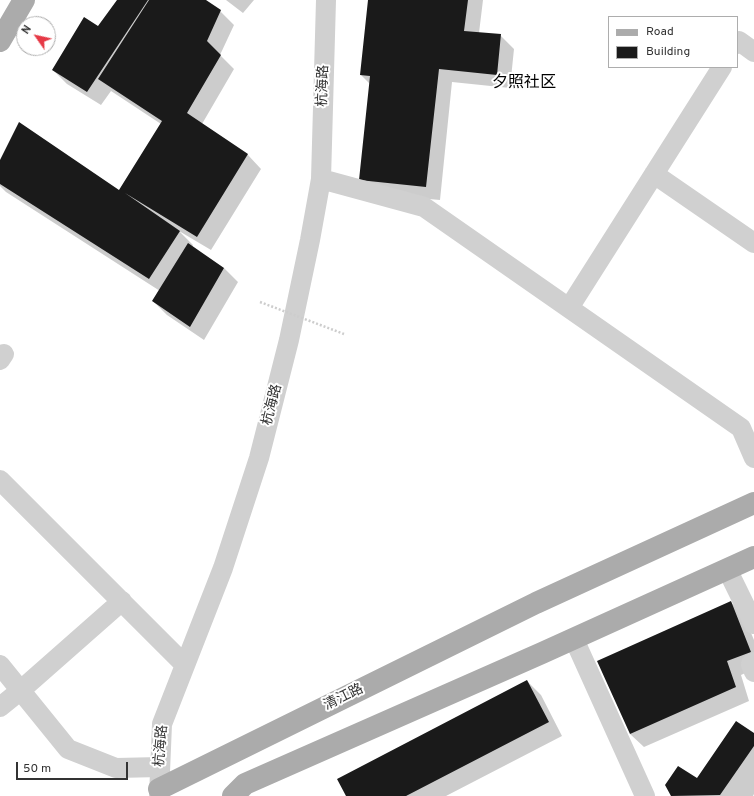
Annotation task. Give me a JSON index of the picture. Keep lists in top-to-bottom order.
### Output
{
  "streets": {
    "main road": ["清江路"],
    "street": ["杭海路"]
  },
  "crossings": [
    ["杭海路", "清江路"]
  ],
  "districts": ["夕照社区"],
  "legend": ["Road", "Building"],
  "scale_bar": "50 m",
  "north": "top left"
}
